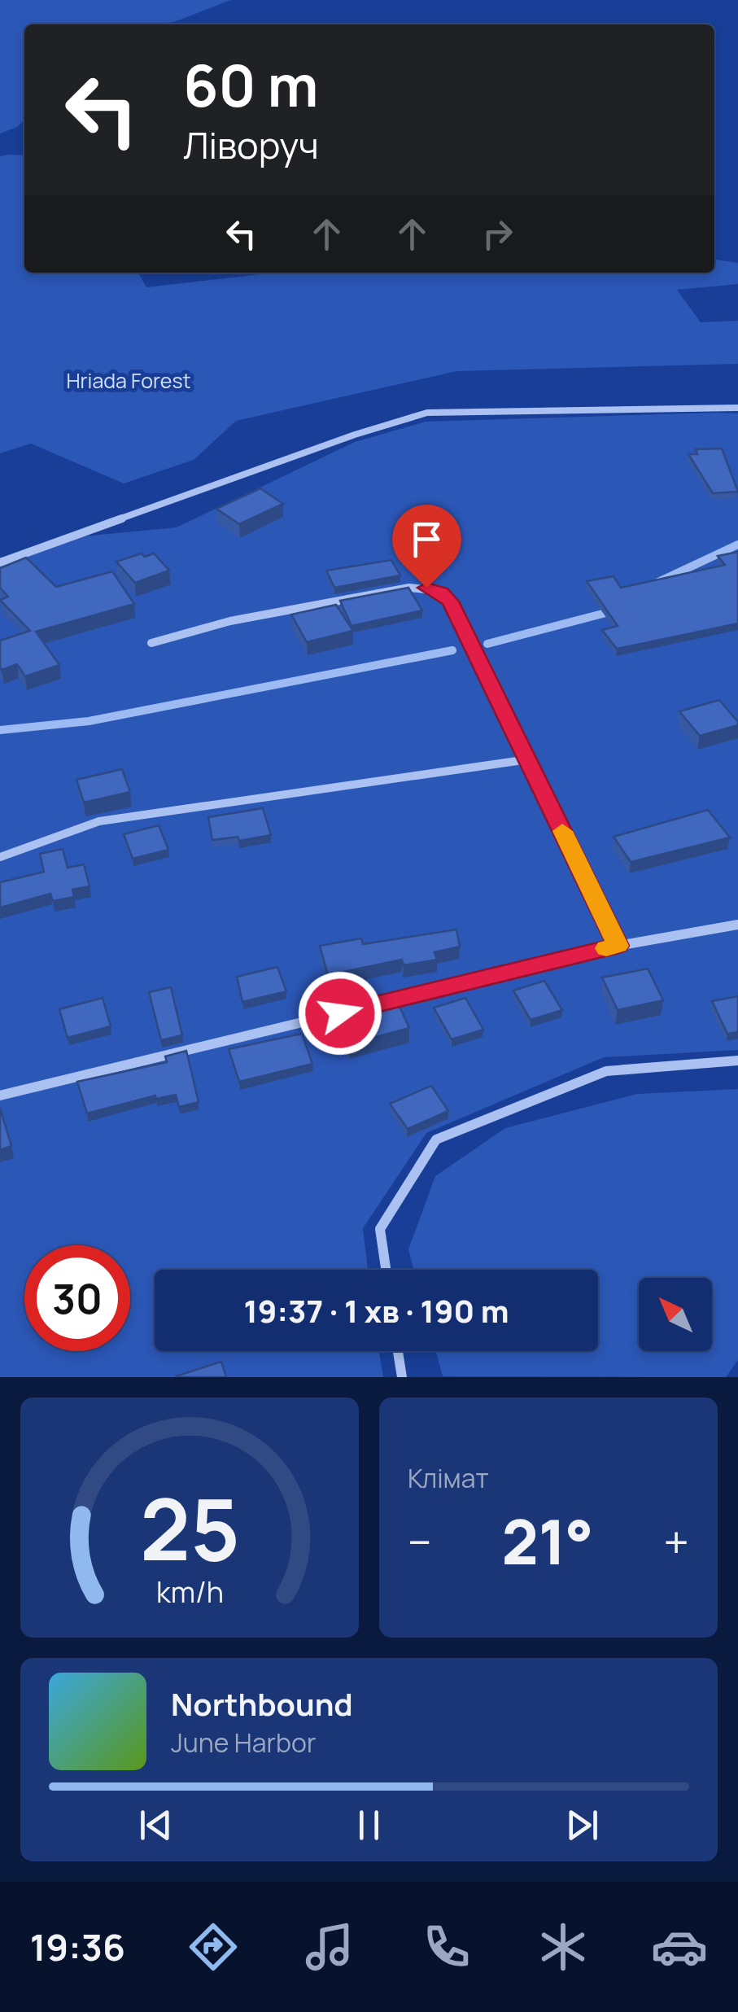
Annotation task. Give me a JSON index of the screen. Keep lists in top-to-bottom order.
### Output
{
  "parks": ["Hriada Forest"],
  "north": "top left",
  "page": {
    "turn": ["60 m", "Ліворуч"],
    "limit": "30",
    "trip": "19:37 · 1 хв · 190 m",
    "tile": "Клімат",
    "heat": ["−", "21°", "+"],
    "song": ["Northbound", "June Harbor"],
    "tabs": "19:36",
    "gauge": ["25", "km/h"]
  }
}
